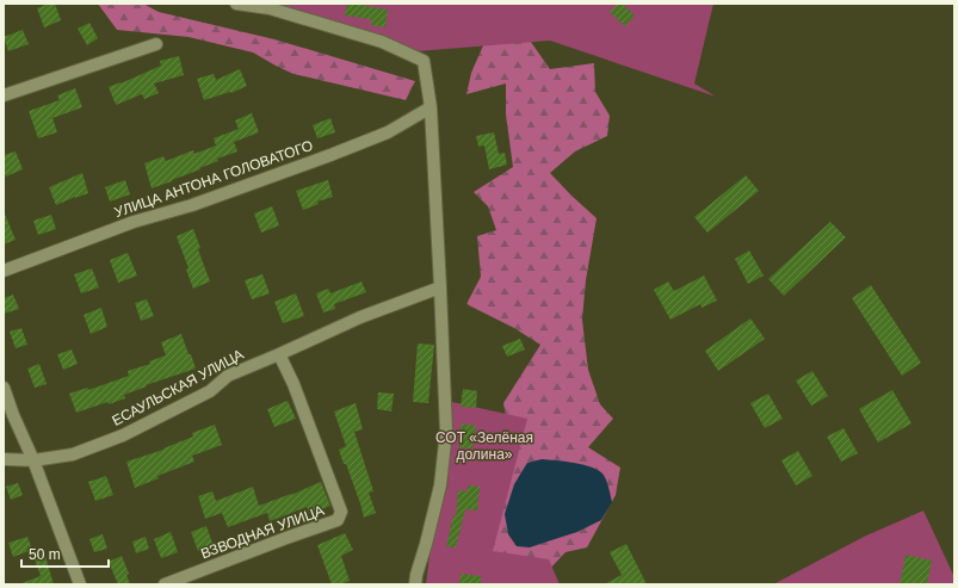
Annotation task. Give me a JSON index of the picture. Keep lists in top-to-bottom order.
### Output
{
  "streets": {
    "street": ["УЛИЦА АНТОНА ГОЛОВАТОГО", "ЕСАУЛЬСКАЯ УЛИЦА", "ВЗВОДНАЯ УЛИЦА"]
  },
  "crossings": [
    ["ЕСАУЛЬСКАЯ УЛИЦА", "ВЗВОДНАЯ УЛИЦА"]
  ],
  "parks": ["СОТ «Зелёная долина»"],
  "scale_bar": "50 m"
}
